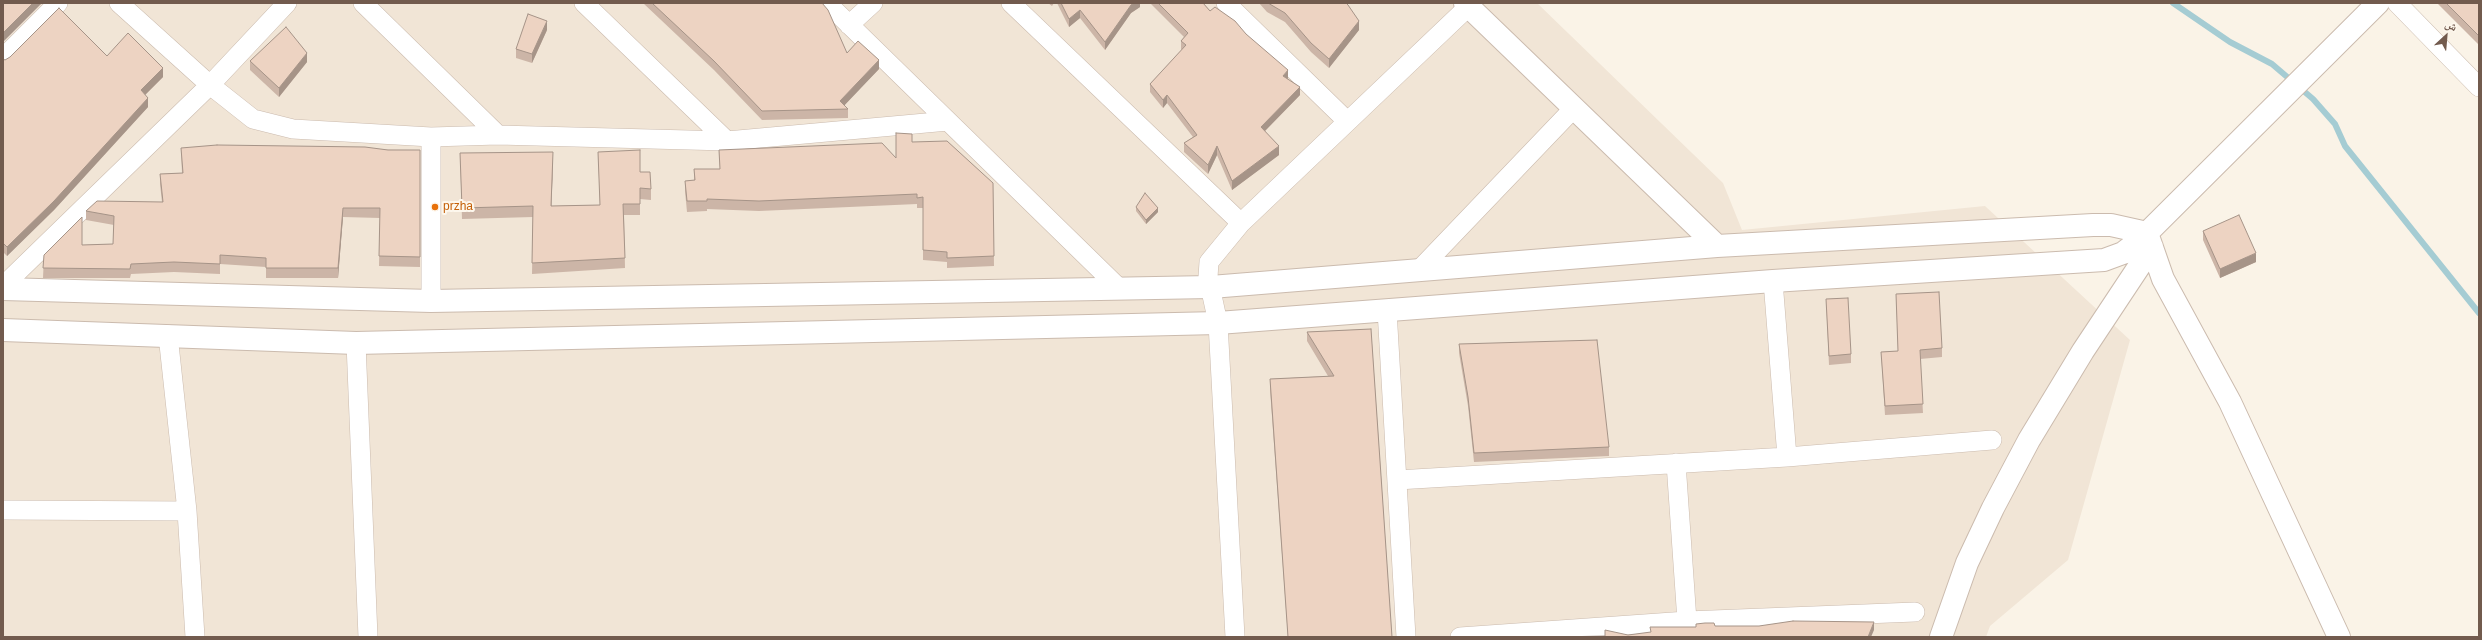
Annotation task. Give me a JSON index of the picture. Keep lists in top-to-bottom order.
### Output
{
  "places": ["przha"],
  "north": "top right"
}
